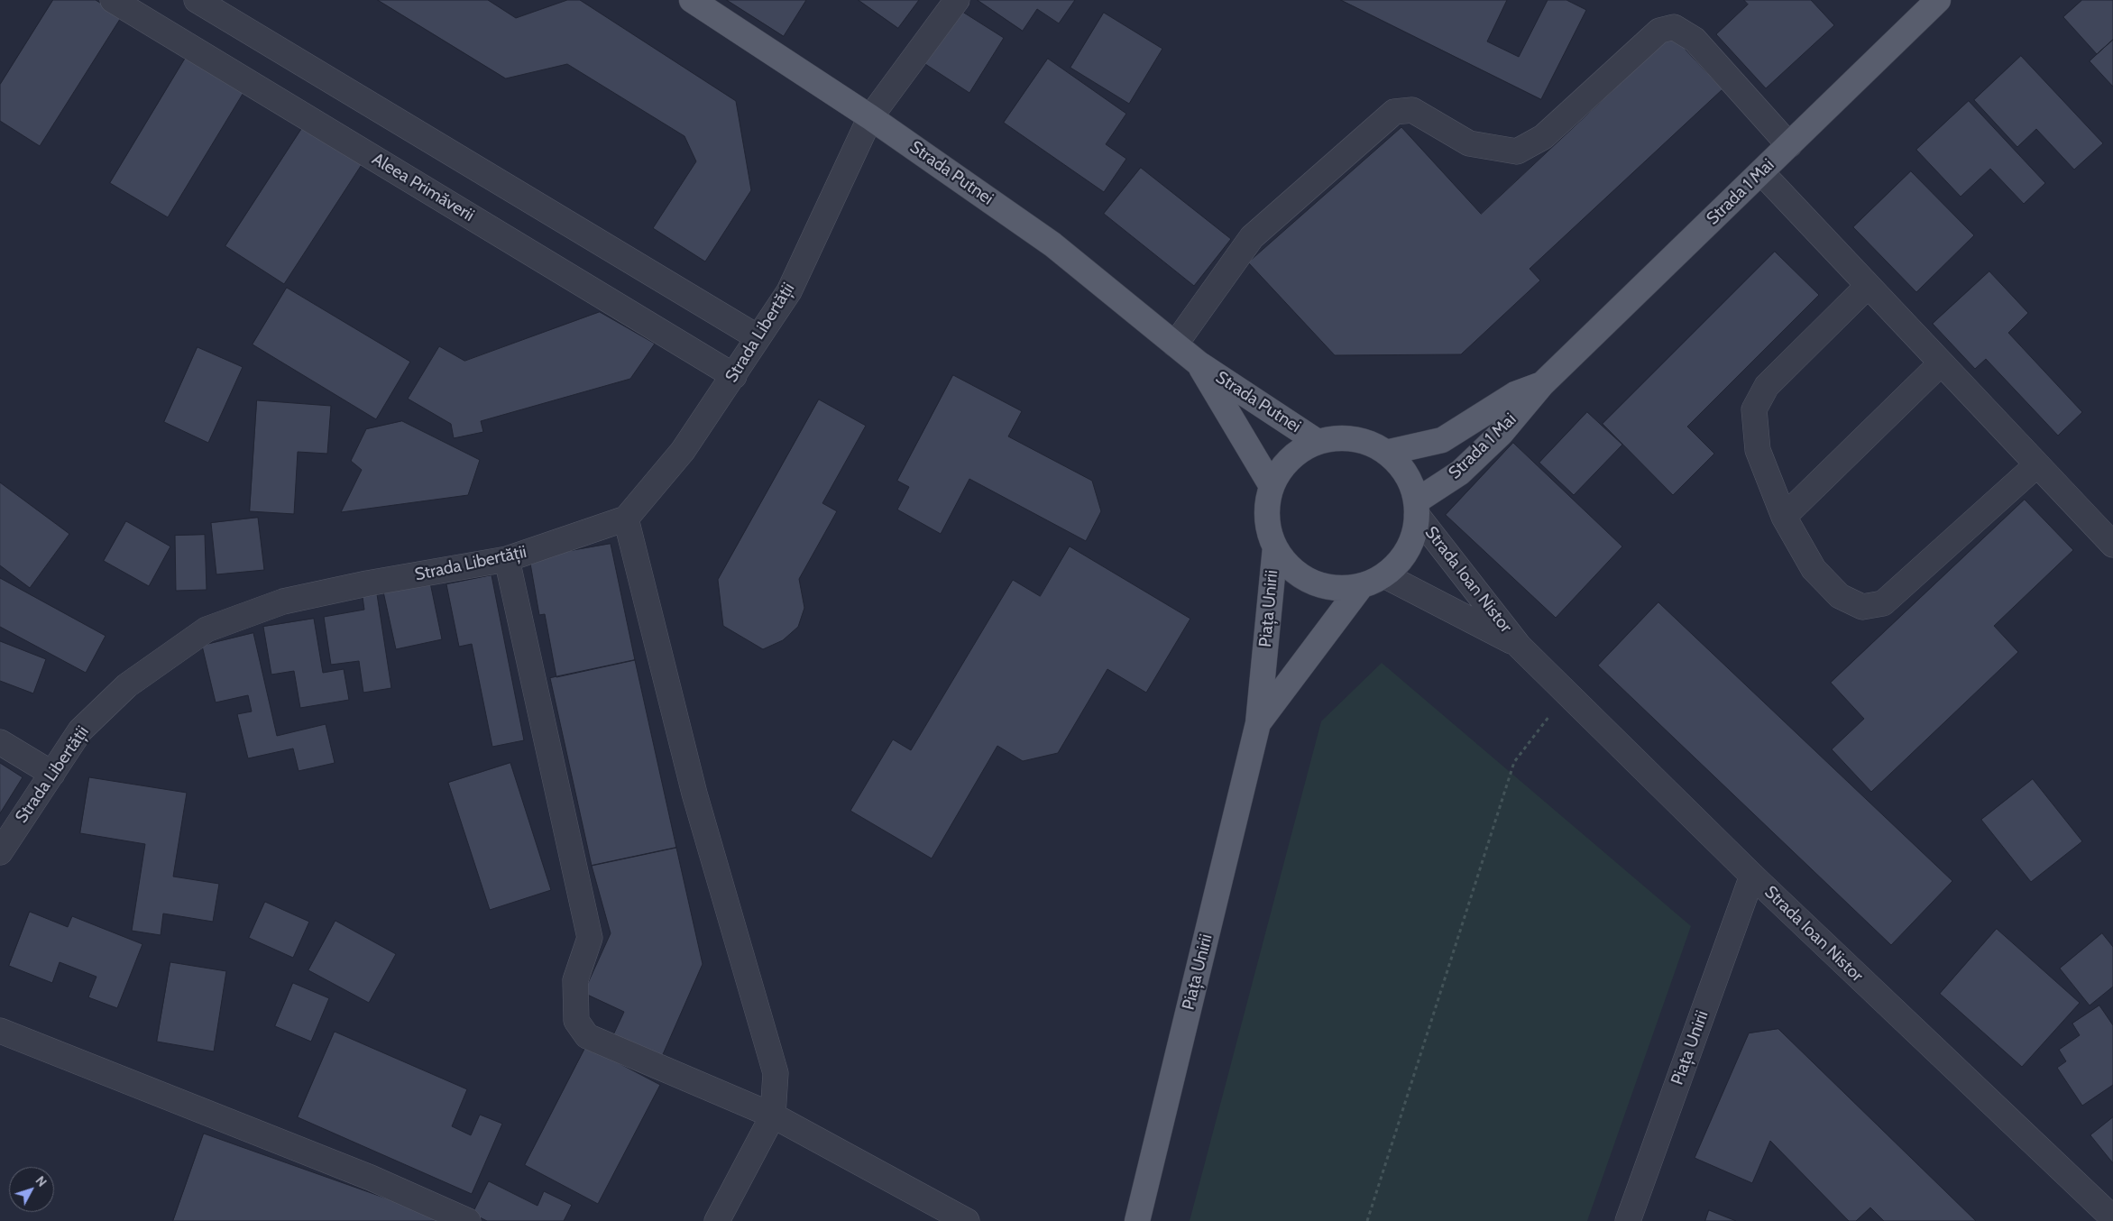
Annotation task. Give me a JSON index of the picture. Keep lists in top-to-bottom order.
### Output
{
  "streets": {
    "main road": ["Strada Putnei", "Strada 1 Mai", "Piața Unirii"],
    "street": ["Aleea Primăverii", "Strada Libertății", "Strada Ioan Nistor"]
  },
  "crossings": [
    ["Strada Putnei", "Strada 1 Mai"],
    ["Strada Putnei", "Strada Libertății"],
    ["Strada Putnei", "Strada Ioan Nistor"],
    ["Strada Putnei", "Piața Unirii"],
    ["Aleea Primăverii", "Strada Libertății"],
    ["Strada 1 Mai", "Strada Ioan Nistor"],
    ["Strada 1 Mai", "Piața Unirii"],
    ["Strada Ioan Nistor", "Piața Unirii"]
  ],
  "north": "top right"
}
